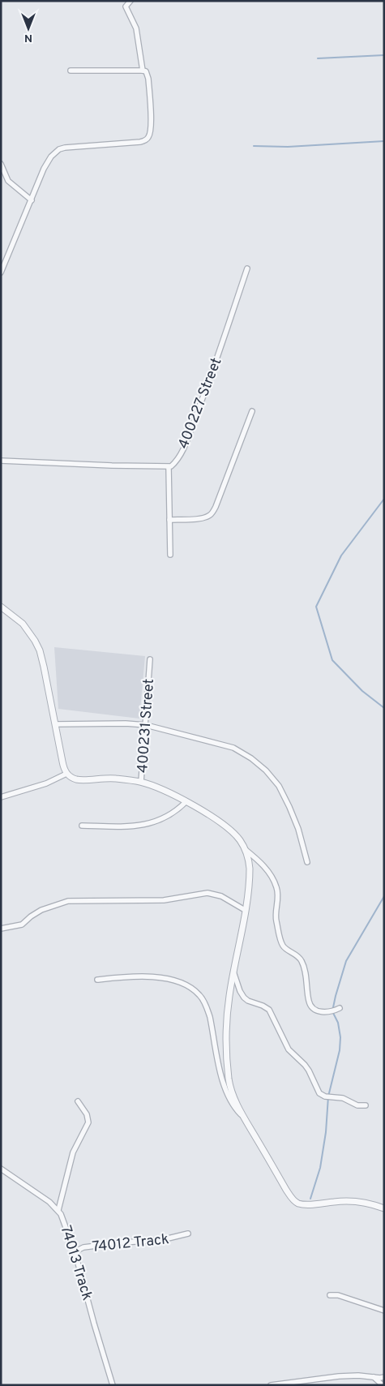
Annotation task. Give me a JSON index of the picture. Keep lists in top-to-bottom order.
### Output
{
  "streets": {
    "street": [
      "400227 Street",
      "400231 Street",
      "74012 Track",
      "74013 Track"
    ]
  },
  "crossings": [
    ["74012 Track", "74013 Track"]
  ],
  "north": "bottom"
}
